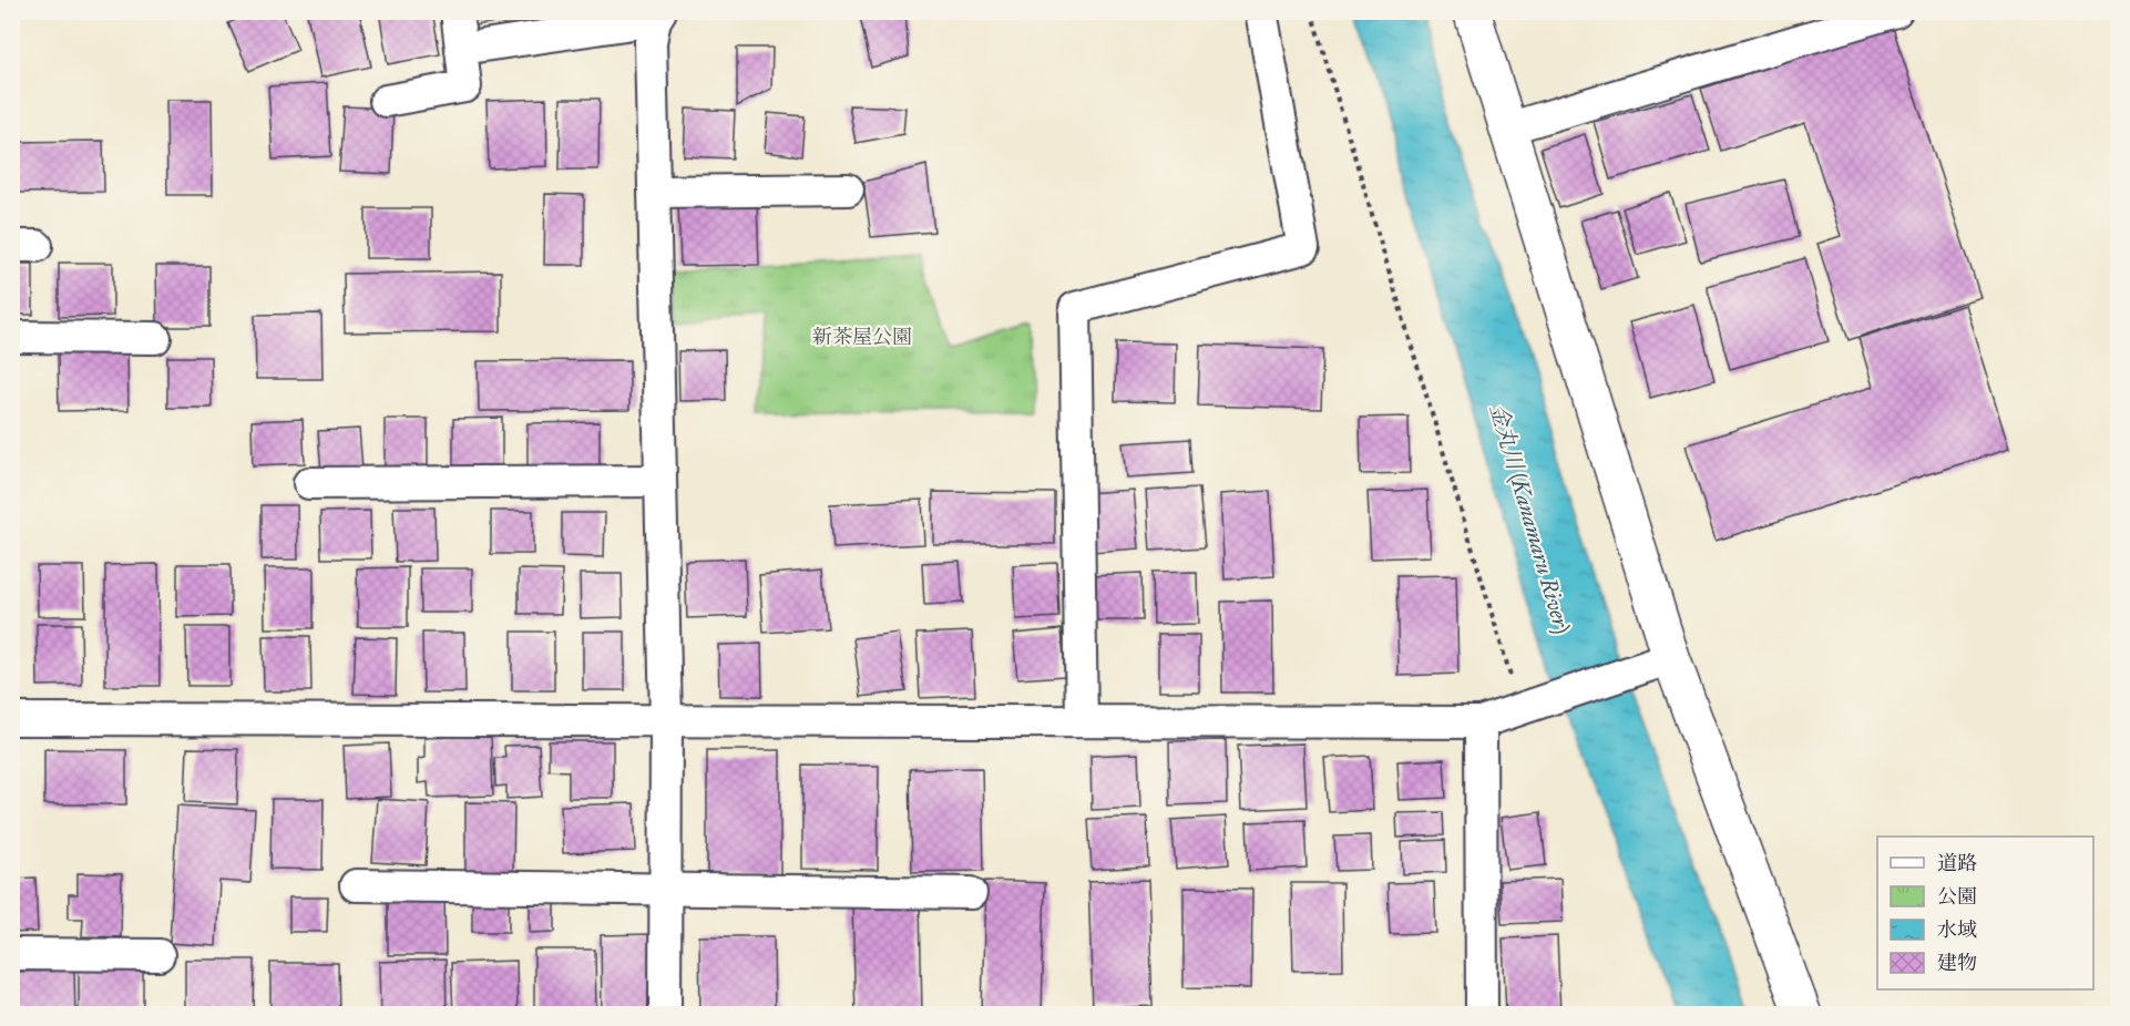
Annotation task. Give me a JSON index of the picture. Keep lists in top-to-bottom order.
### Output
{
  "water": ["金丸川 (Kanamaru River)"],
  "parks": ["新茶屋公園"],
  "legend": [
    "道路",
    "公園",
    "水域",
    "建物"
  ]
}
